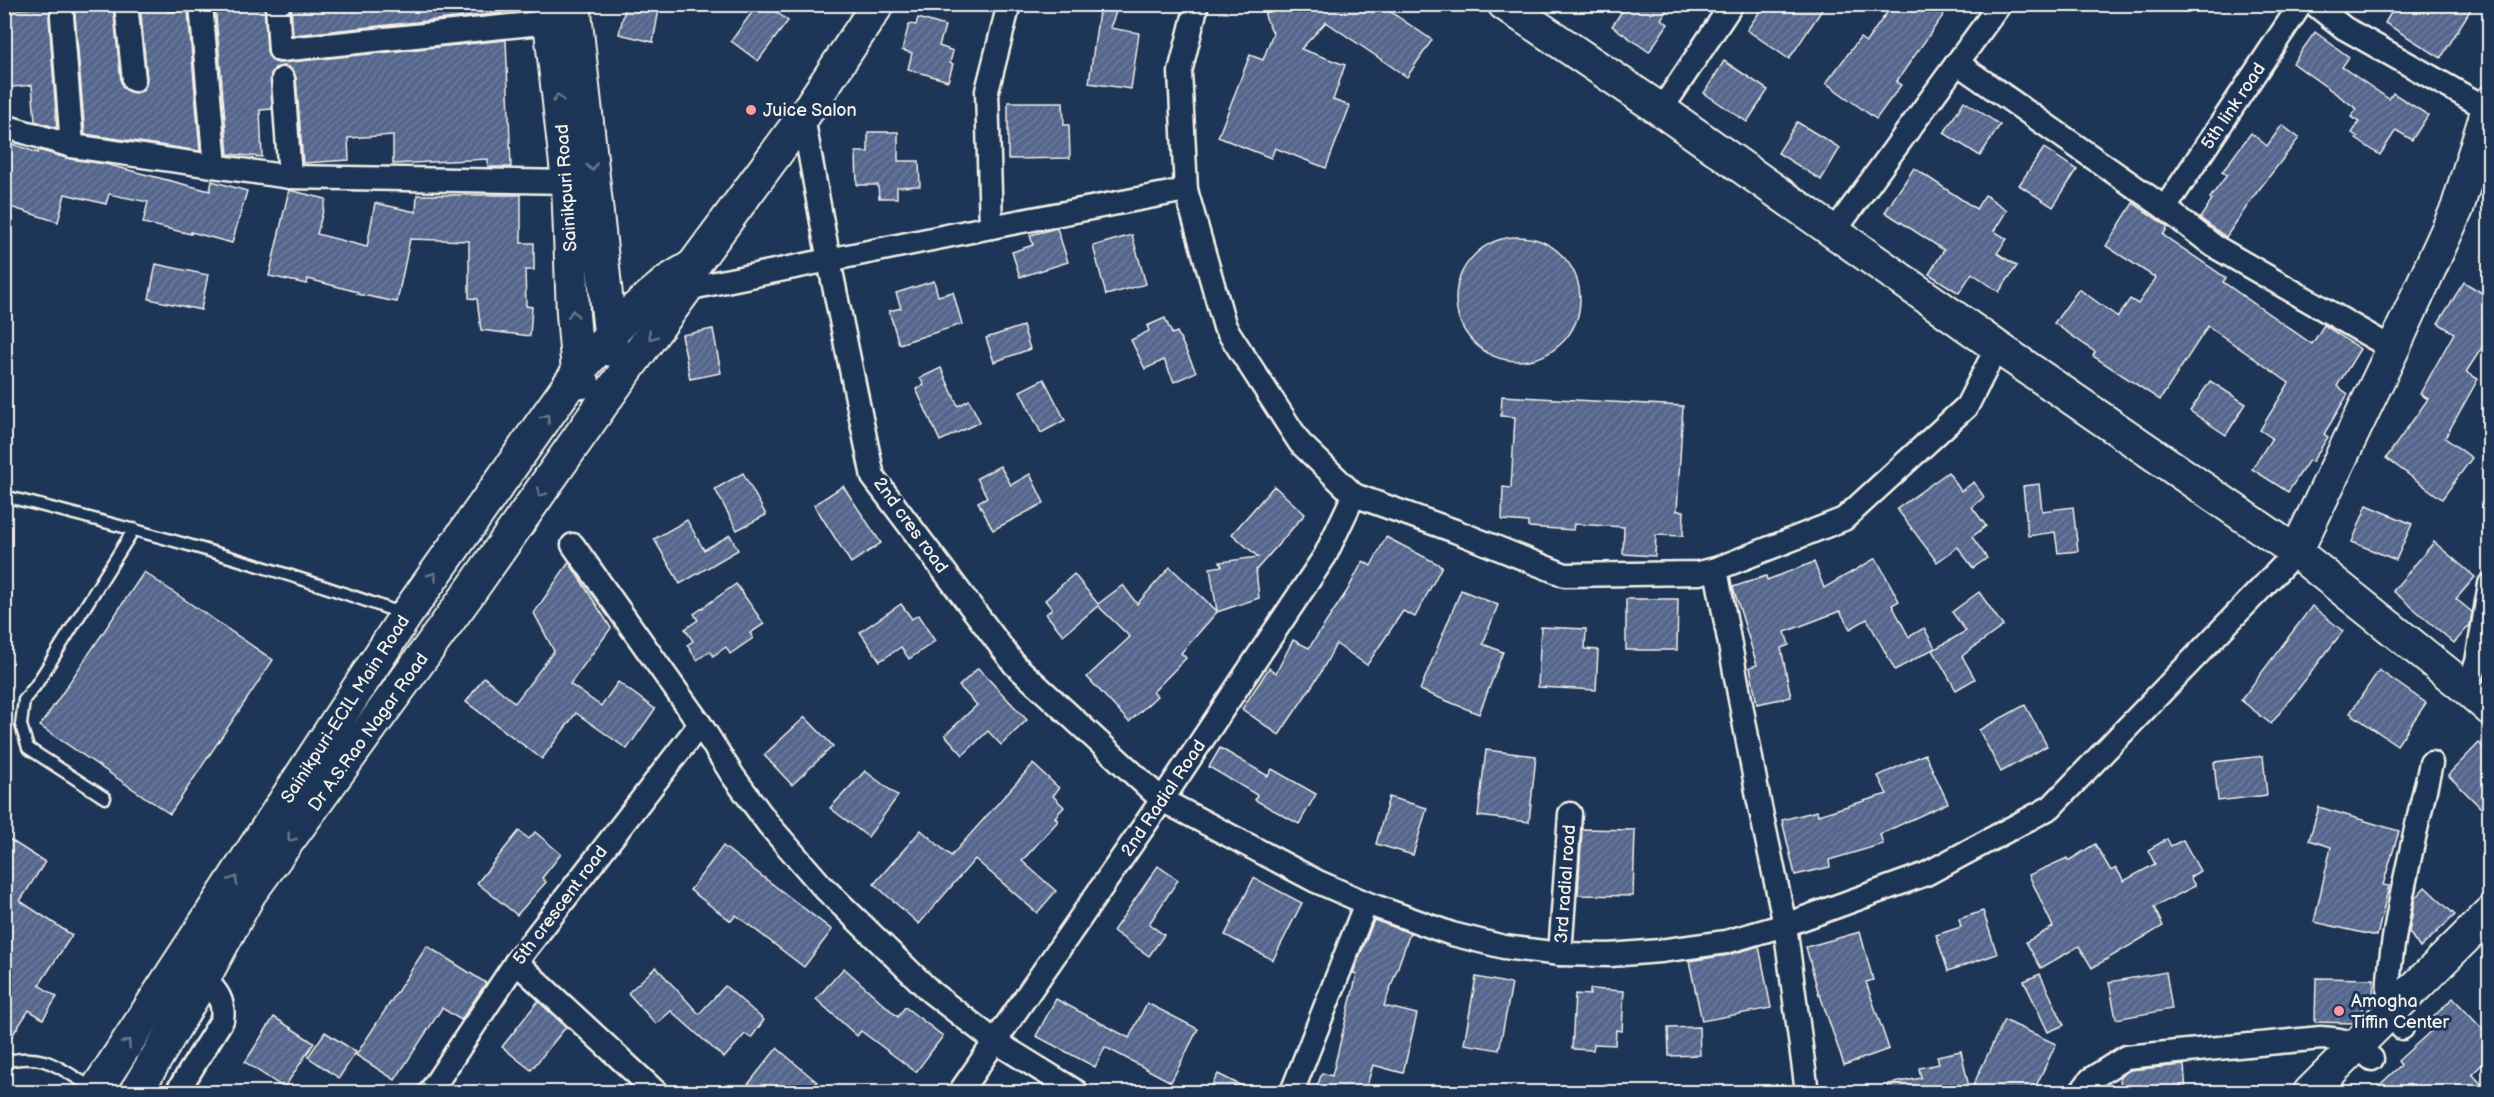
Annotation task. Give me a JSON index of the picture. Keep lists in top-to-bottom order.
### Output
{
  "streets": {
    "main road": ["Sainikpuri Road", "Sainikpuri-ECIL Main Road", "Dr A.S.Rao Nagar Road"],
    "street": [
      "5th link road",
      "2nd cres road",
      "2nd Radial Road",
      "3rd radial road",
      "5th crescent road"
    ]
  },
  "crossings": [
    ["Sainikpuri Road", "Sainikpuri-ECIL Main Road"],
    ["Sainikpuri Road", "Dr A.S.Rao Nagar Road"],
    ["2nd cres road", "2nd Radial Road"],
    ["2nd cres road", "3rd radial road"]
  ],
  "one_way": ["Sainikpuri-ECIL Main Road", "Dr A.S.Rao Nagar Road"],
  "places": ["Juice Salon", "Amogha Tiffin Center"]
}
